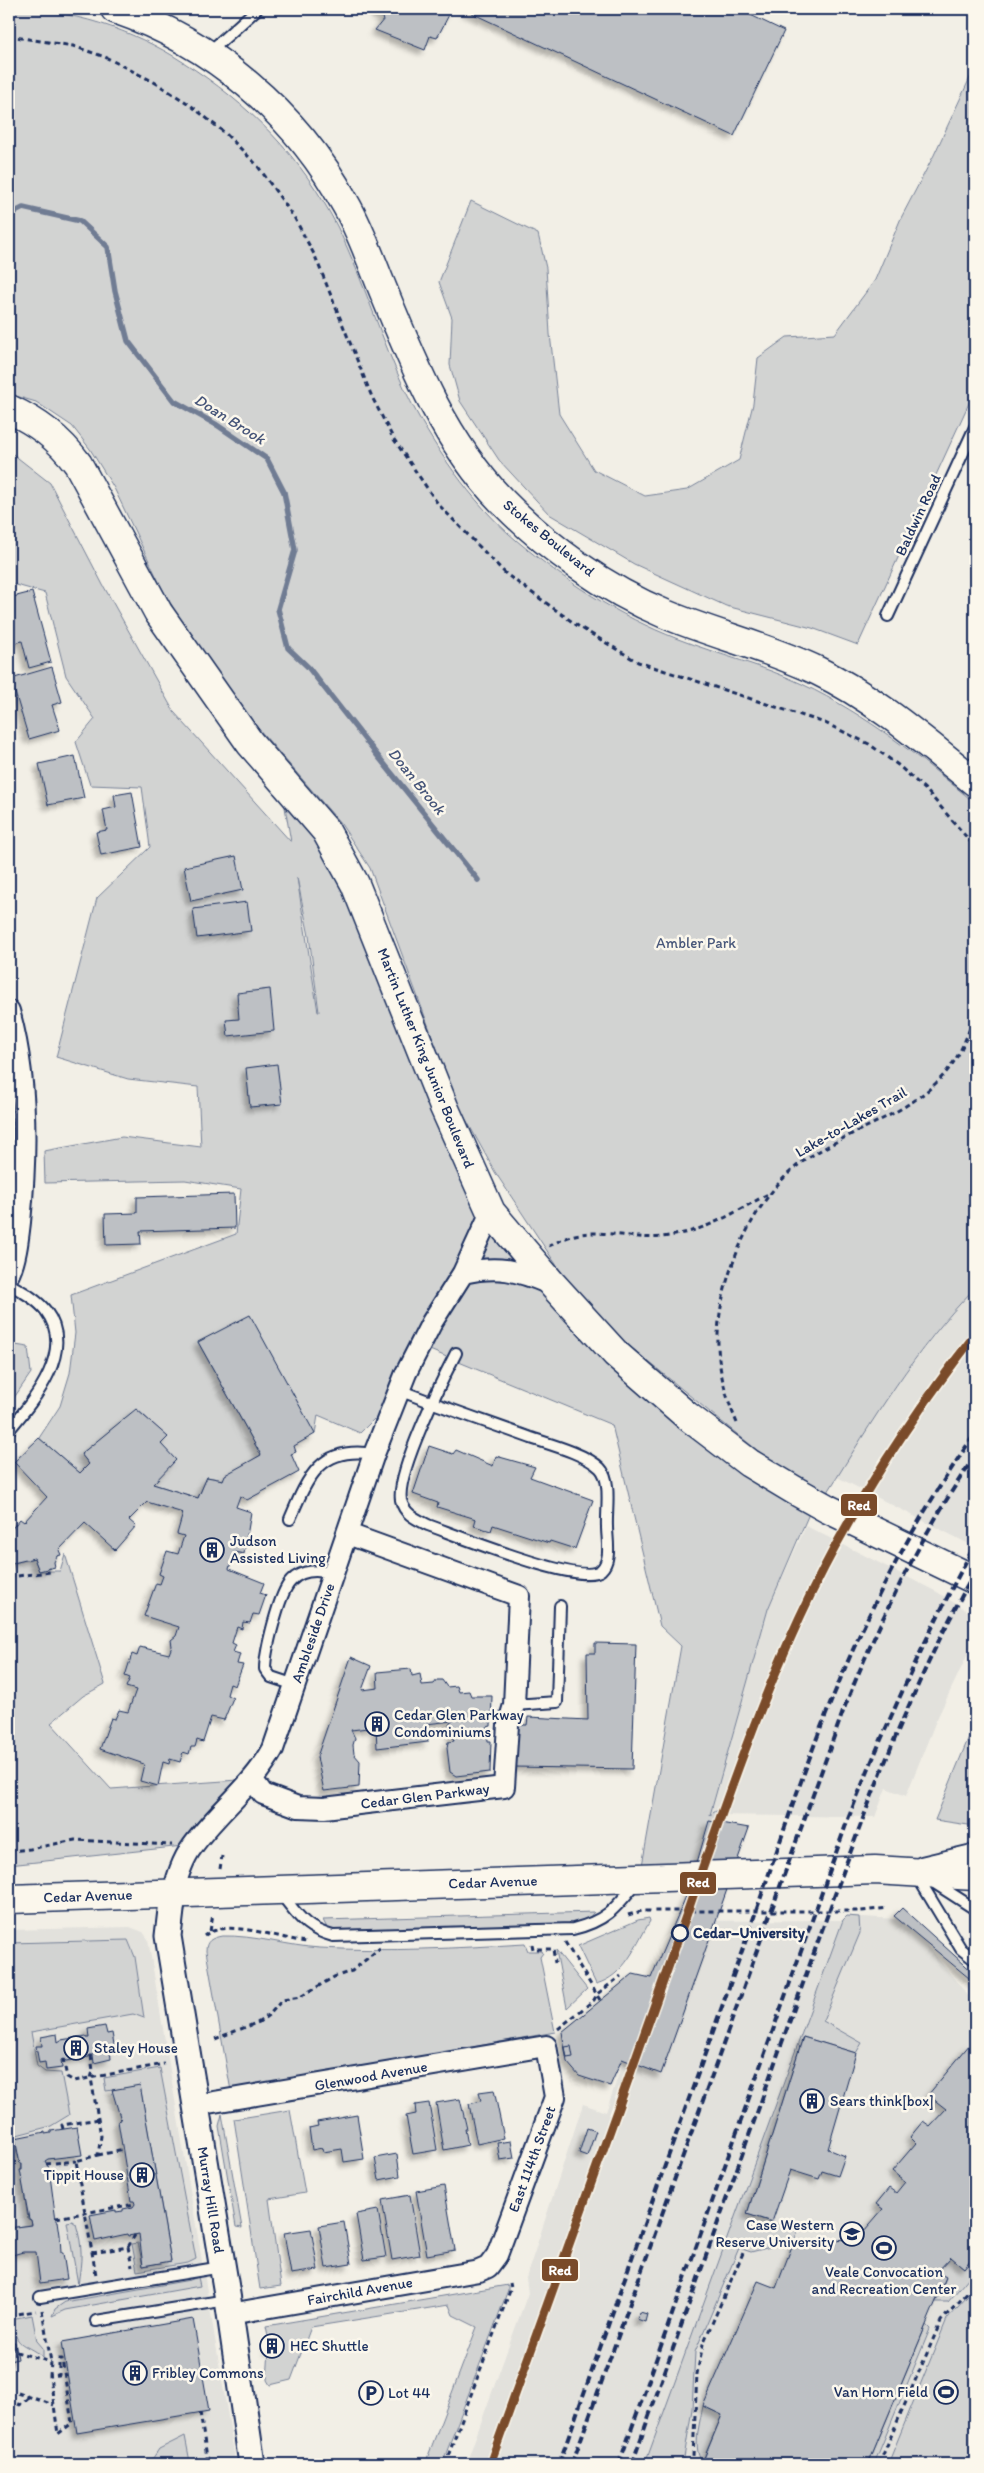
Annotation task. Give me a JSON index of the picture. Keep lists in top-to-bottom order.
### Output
{
  "streets": {
    "main road": ["Stokes Boulevard", "Martin Luther King Junior Boulevard", "Cedar Avenue"],
    "street": [
      "Ambleside Drive",
      "Cedar Glen Parkway",
      "Glenwood Avenue",
      "East 114th Street",
      "Murray Hill Road",
      "Fairchild Avenue"
    ],
    "lane": ["Baldwin Road"],
    "path": ["Lake-to-Lakes Trail"]
  },
  "crossings": [
    ["Martin Luther King Junior Boulevard", "Ambleside Drive"],
    ["Ambleside Drive", "Cedar Glen Parkway"],
    ["Ambleside Drive", "Cedar Avenue"],
    ["Ambleside Drive", "Murray Hill Road"],
    ["Cedar Avenue", "Murray Hill Road"],
    ["Glenwood Avenue", "East 114th Street"],
    ["Glenwood Avenue", "Murray Hill Road"],
    ["East 114th Street", "Fairchild Avenue"],
    ["Murray Hill Road", "Fairchild Avenue"]
  ],
  "water": ["Doan Brook"],
  "parks": ["Ambler Park"],
  "places": {
    "building": [
      "Judson Assisted Living",
      "Cedar Glen Parkway Condominiums",
      "Staley House",
      "Sears think[box]",
      "Tippit House",
      "HEC Shuttle",
      "Fribley Commons"
    ],
    "other": ["Cedar–University"],
    "school or university": ["Case Western Reserve University"],
    "sports": ["Veale Convocation and Recreation Center", "Van Horn Field"],
    "parking": ["Lot 44"]
  },
  "lines": ["transit line Red"]
}
